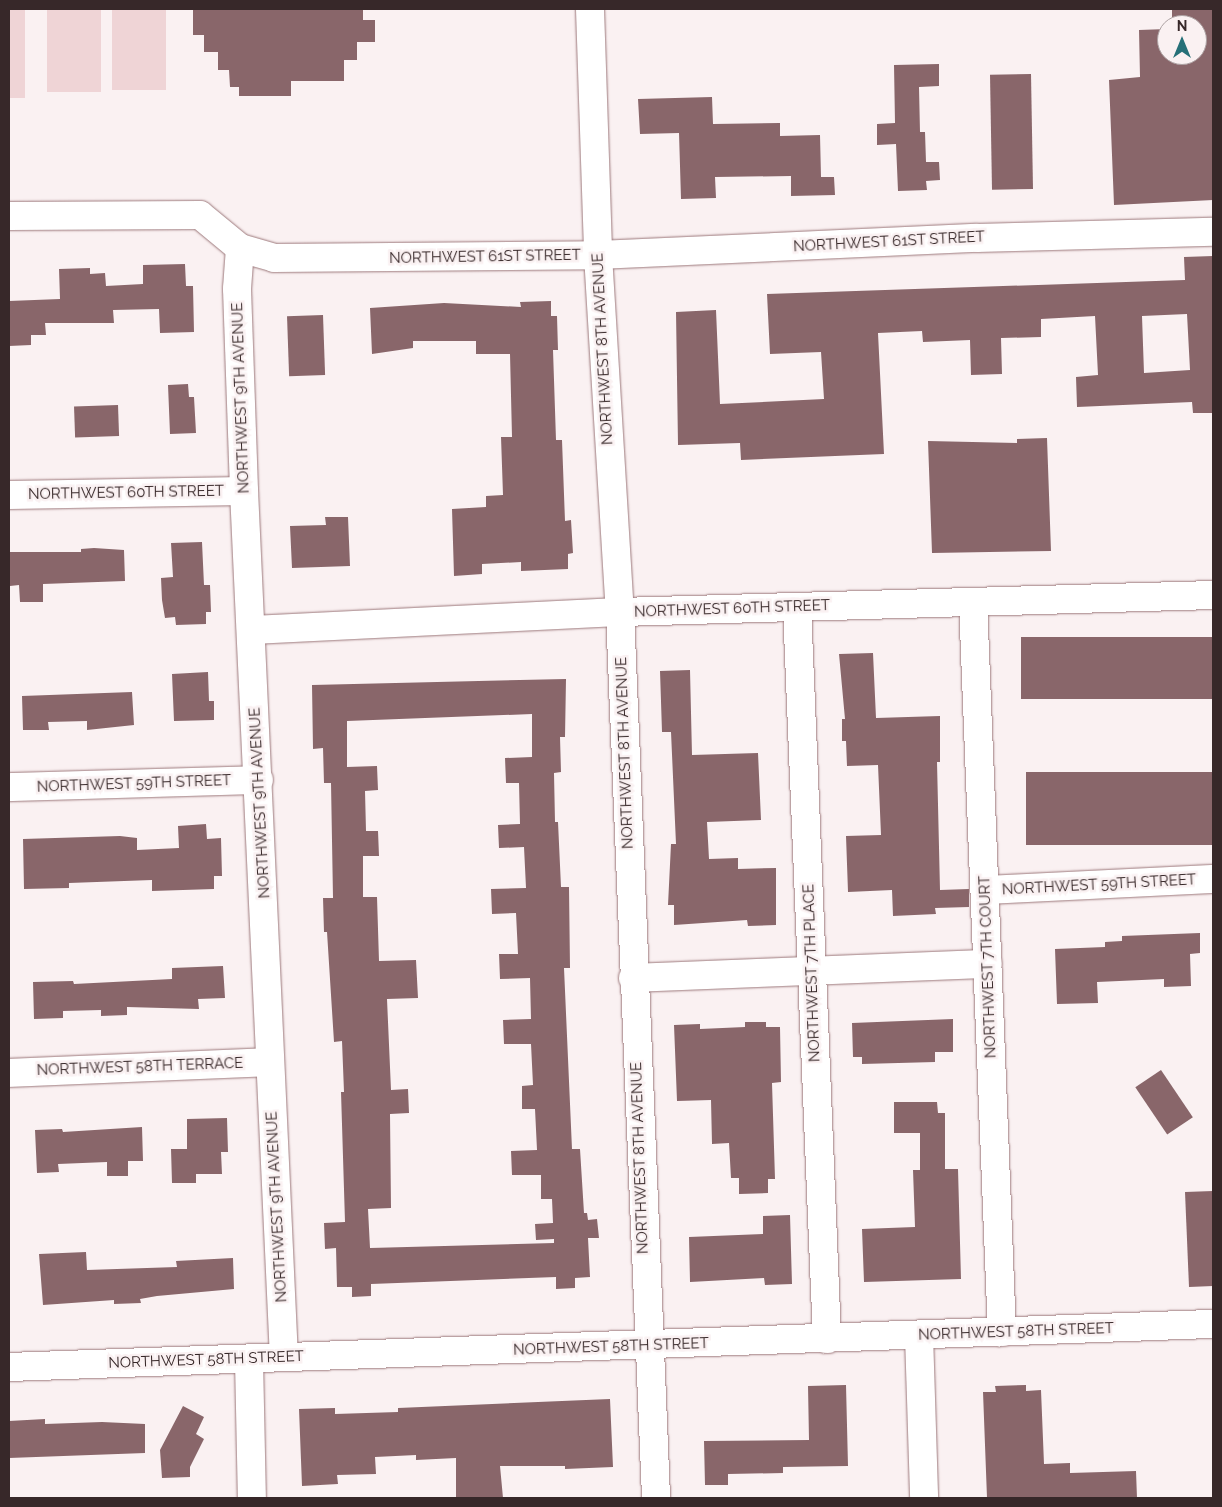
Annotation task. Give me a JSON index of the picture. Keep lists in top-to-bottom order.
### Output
{
  "streets": {
    "street": [
      "NORTHWEST 61ST STREET",
      "NORTHWEST 8TH AVENUE",
      "NORTHWEST 9TH AVENUE",
      "NORTHWEST 60TH STREET",
      "NORTHWEST 59TH STREET",
      "NORTHWEST 7TH COURT",
      "NORTHWEST 7TH PLACE",
      "NORTHWEST 58TH TERRACE",
      "NORTHWEST 58TH STREET"
    ]
  },
  "crossings": [
    ["NORTHWEST 61ST STREET", "NORTHWEST 8TH AVENUE"],
    ["NORTHWEST 61ST STREET", "NORTHWEST 9TH AVENUE"],
    ["NORTHWEST 8TH AVENUE", "NORTHWEST 60TH STREET"],
    ["NORTHWEST 8TH AVENUE", "NORTHWEST 58TH STREET"],
    ["NORTHWEST 9TH AVENUE", "NORTHWEST 60TH STREET"],
    ["NORTHWEST 9TH AVENUE", "NORTHWEST 59TH STREET"],
    ["NORTHWEST 9TH AVENUE", "NORTHWEST 58TH TERRACE"],
    ["NORTHWEST 9TH AVENUE", "NORTHWEST 58TH STREET"],
    ["NORTHWEST 60TH STREET", "NORTHWEST 7TH COURT"],
    ["NORTHWEST 60TH STREET", "NORTHWEST 7TH PLACE"],
    ["NORTHWEST 59TH STREET", "NORTHWEST 7TH COURT"],
    ["NORTHWEST 7TH COURT", "NORTHWEST 58TH STREET"],
    ["NORTHWEST 7TH PLACE", "NORTHWEST 58TH STREET"]
  ],
  "north": "top"
}
